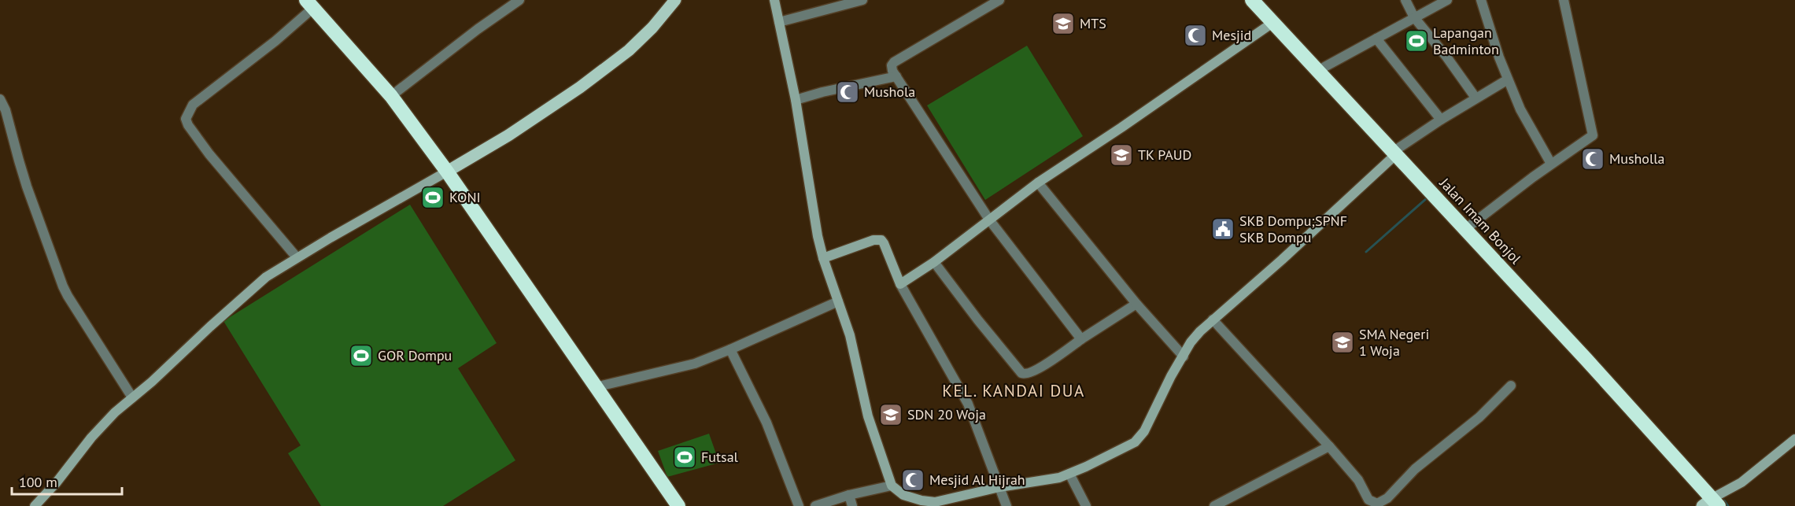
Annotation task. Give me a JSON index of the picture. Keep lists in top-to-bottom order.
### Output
{
  "streets": {
    "highway": ["Jalan Imam Bonjol"]
  },
  "districts": ["KEL. KANDAI DUA"],
  "places": {
    "school or university": [
      "MTS",
      "TK PAUD",
      "SMA Negeri 1 Woja",
      "SDN 20 Woja"
    ],
    "mosque": [
      "Mesjid",
      "Mushola",
      "Musholla",
      "Mesjid Al Hijrah"
    ],
    "sports": [
      "Lapangan Badminton",
      "KONI",
      "GOR Dompu",
      "Futsal"
    ],
    "public building": ["SKB Dompu;SPNF SKB Dompu"]
  },
  "scale_bar": "100 m"
}
